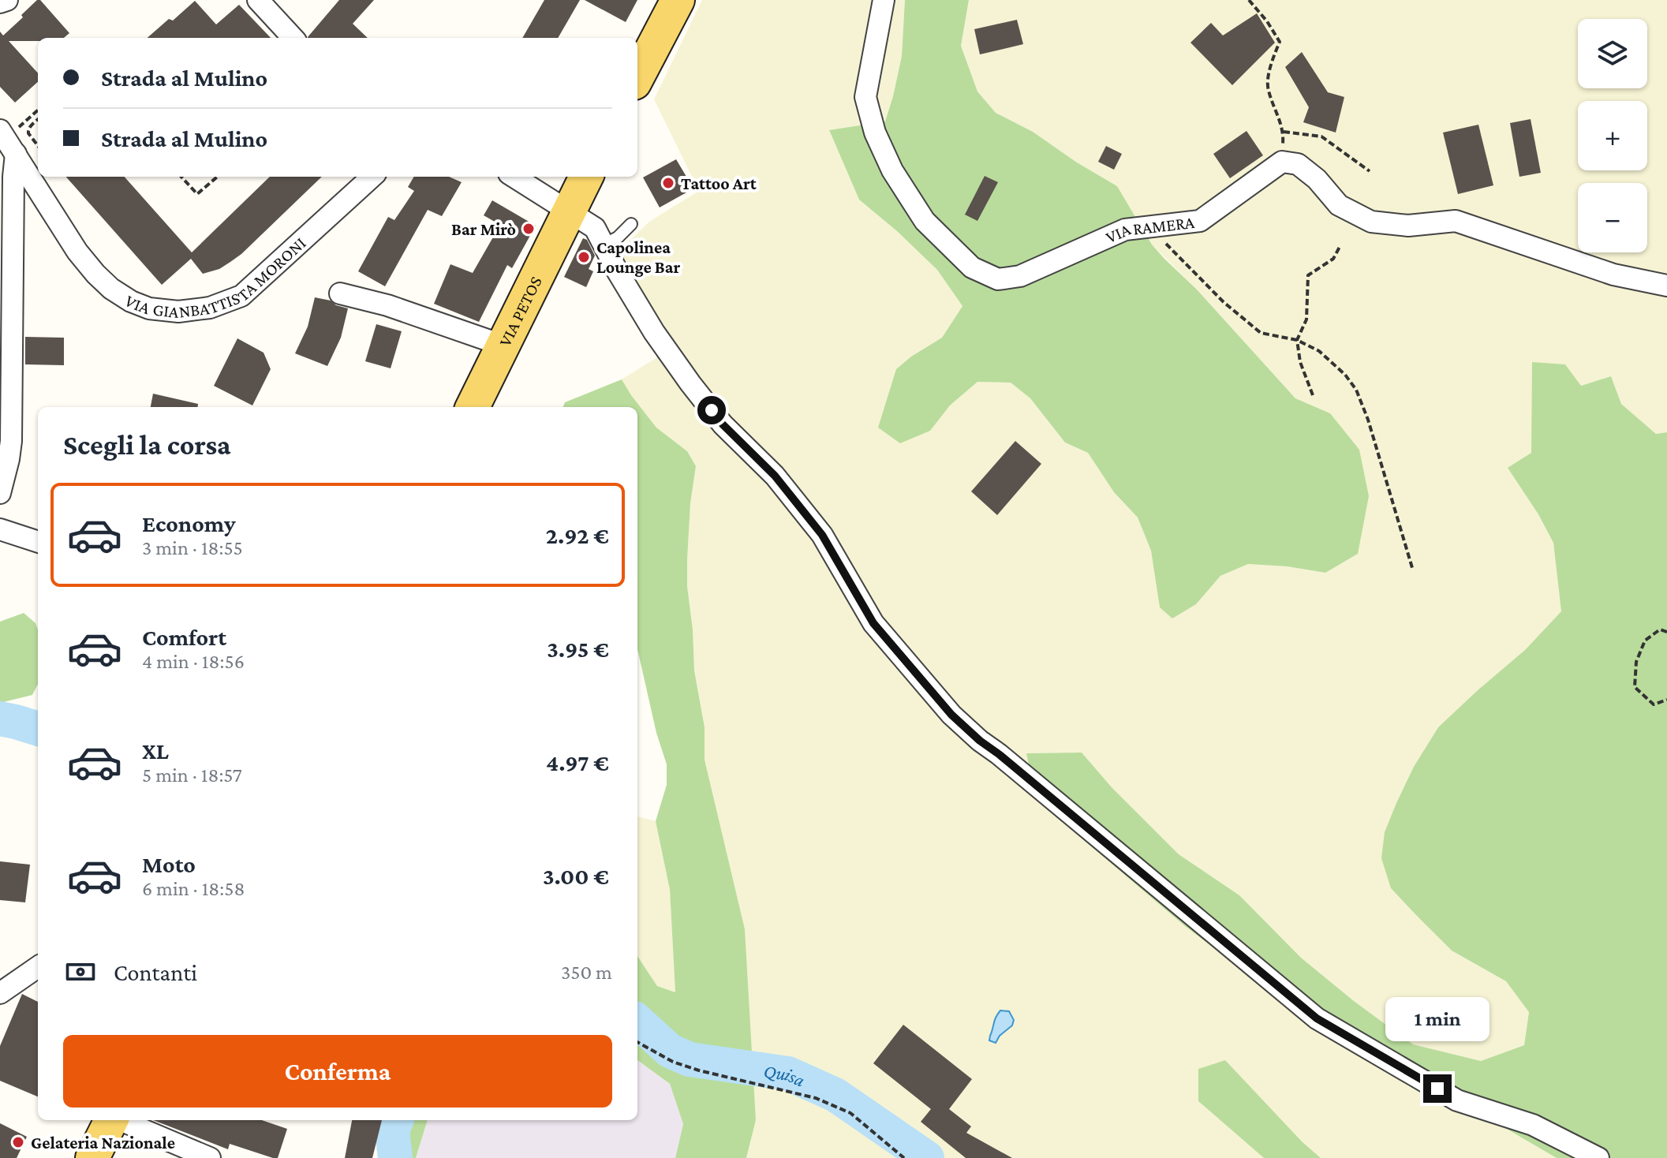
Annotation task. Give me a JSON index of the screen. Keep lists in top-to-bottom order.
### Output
{
  "streets": {
    "main road": ["VIA PETOS"],
    "street": ["VIA RAMERA", "VIA GIANBATTISTA MORONI"]
  },
  "water": ["Quisa"],
  "places": [
    "Tattoo Art",
    "Bar Mirò",
    "Capolinea Lounge Bar",
    "Gelateria Nazionale"
  ],
  "page": {
    "map_buttons": ["+", "−"],
    "banner": ["Strada al Mulino", "Strada al Mulino"],
    "heading": "Scegli la corsa",
    "list": [
      {
        "name": "Economy",
        "note": "3 min · 18:55",
        "value": "2.92 €"
      },
      {
        "name": "Comfort",
        "note": "4 min · 18:56",
        "value": "3.95 €"
      },
      {
        "name": "XL",
        "note": "5 min · 18:57",
        "value": "4.97 €"
      },
      {
        "name": "Moto",
        "note": "6 min · 18:58",
        "value": "3.00 €"
      }
    ],
    "pay": ["Contanti", "350 m"],
    "bubble": "1 min",
    "buttons": "Conferma"
  }
}
